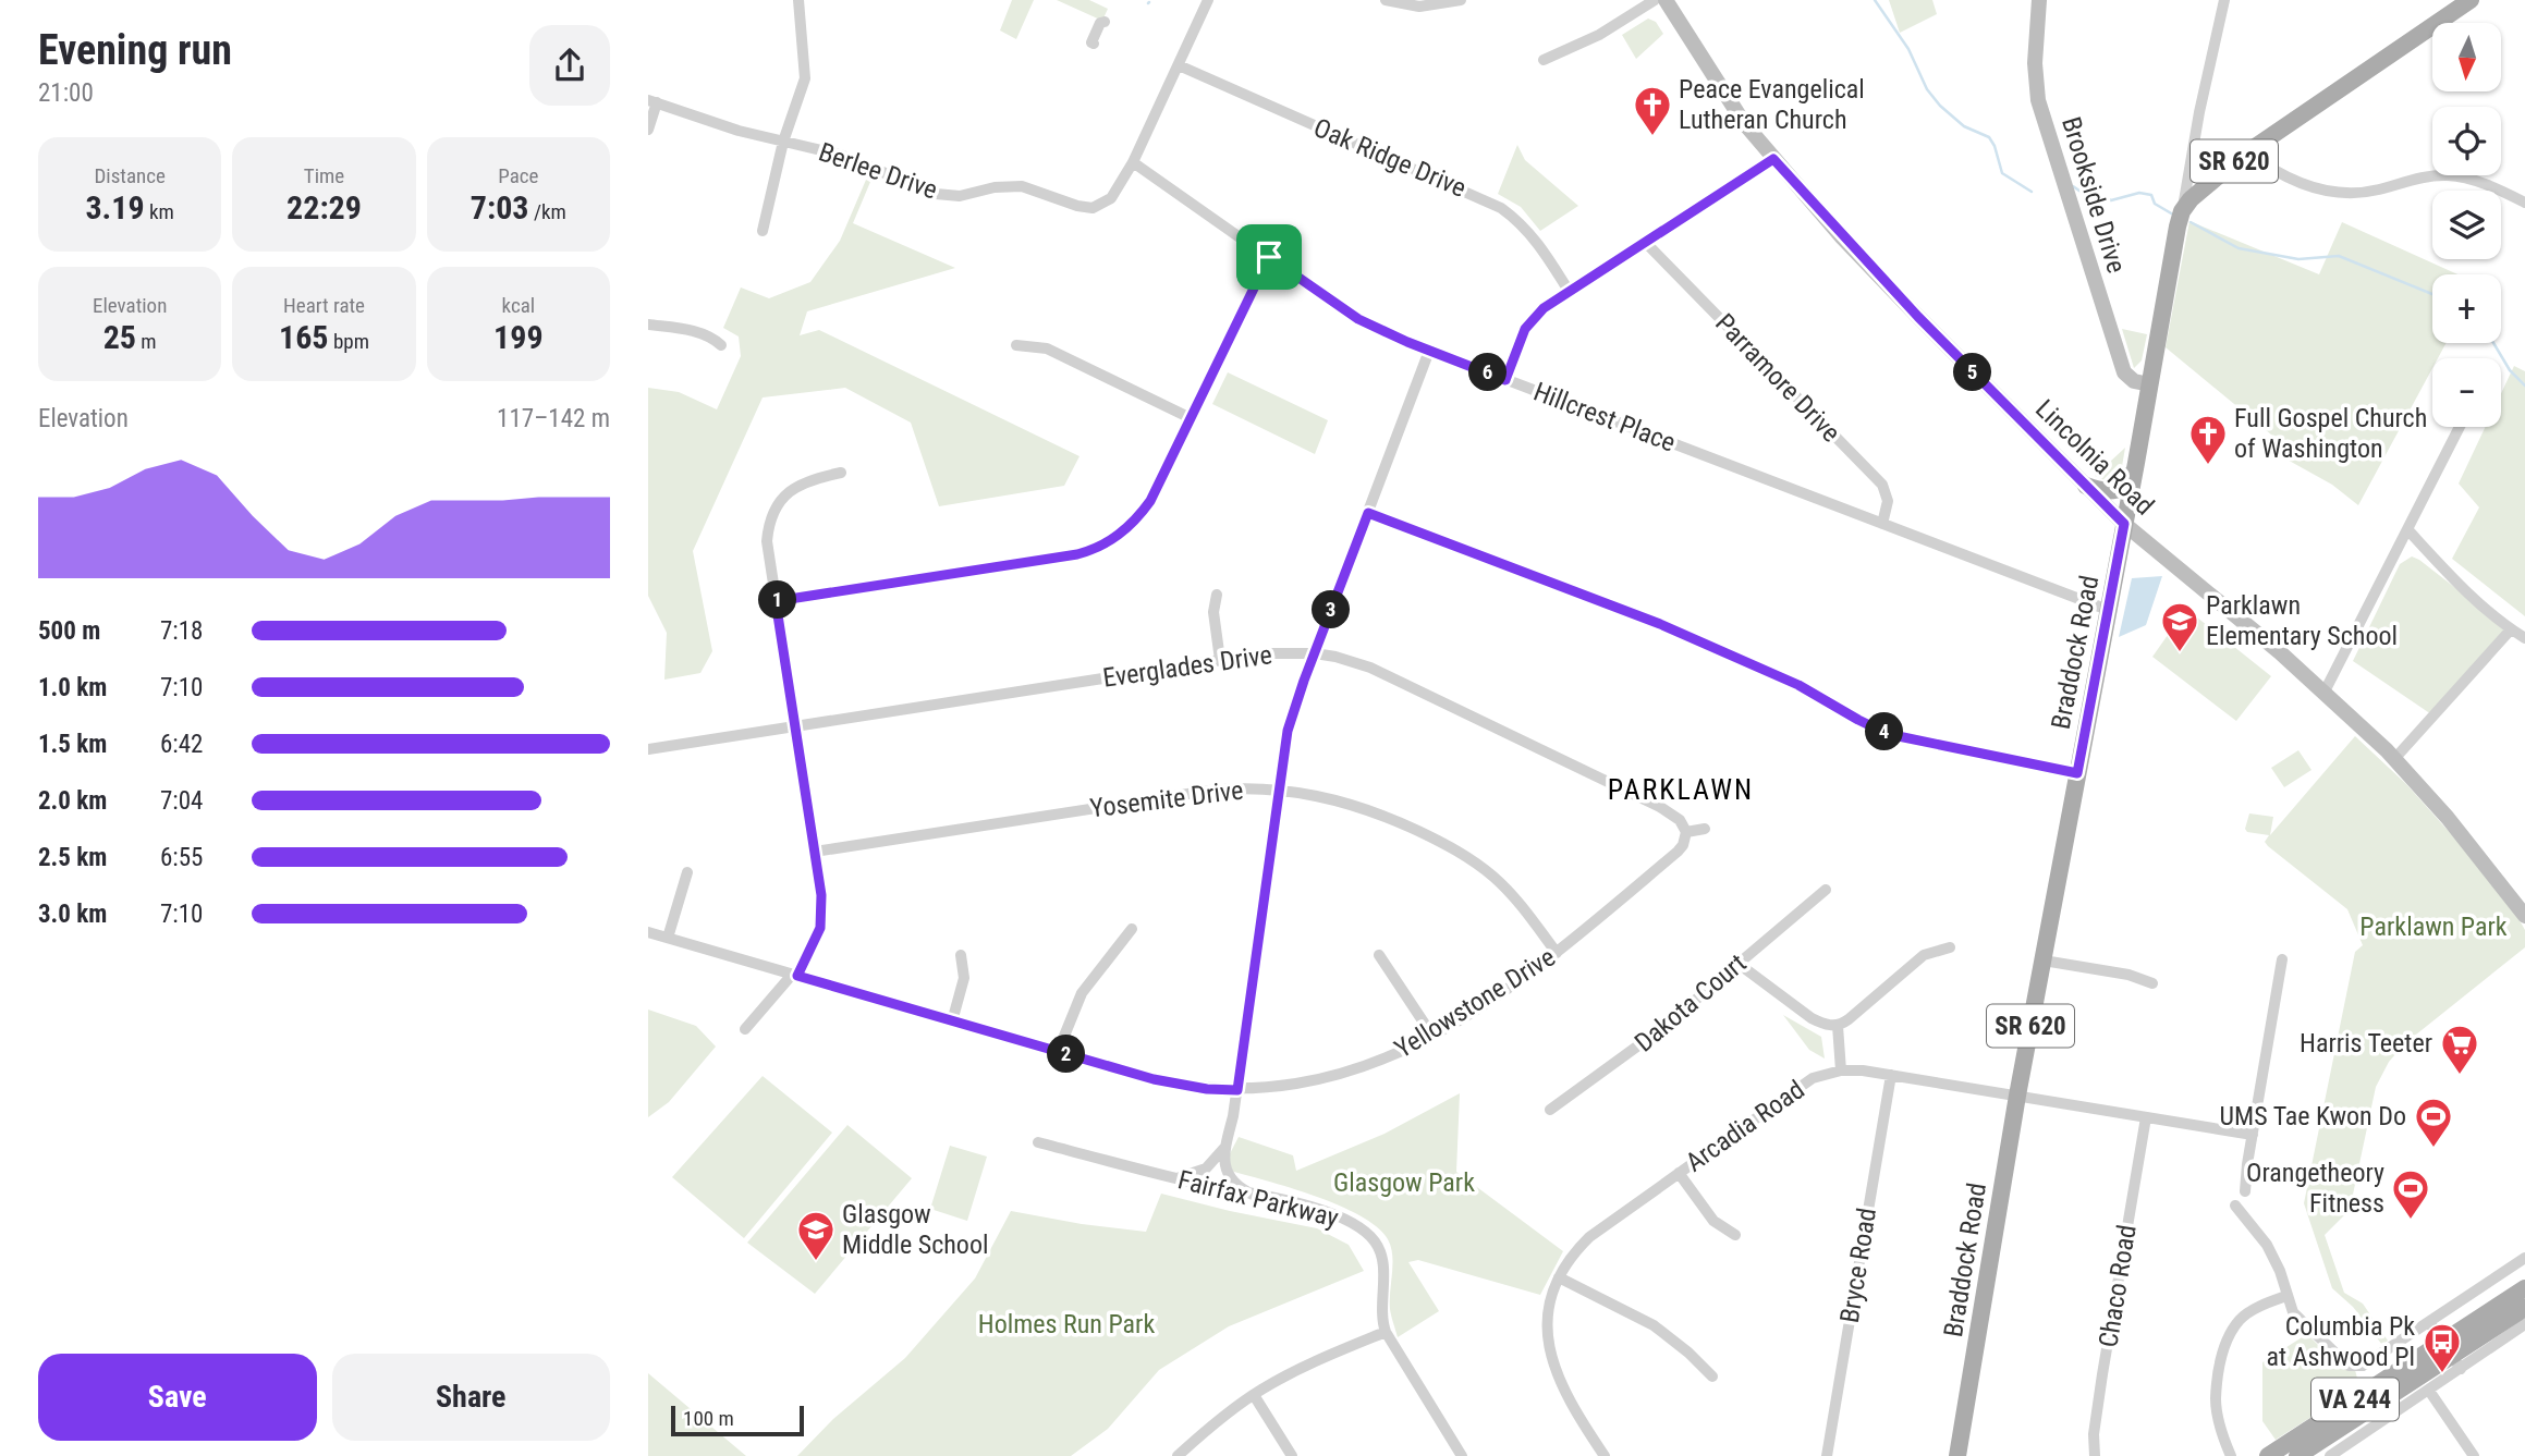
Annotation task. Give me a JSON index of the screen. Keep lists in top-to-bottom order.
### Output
{
  "streets": {
    "main road": [
      "SR 620",
      "Brookside Drive",
      "Lincolnia Road",
      "Braddock Road",
      "VA 244"
    ],
    "street": [
      "Oak Ridge Drive",
      "Berlee Drive",
      "Parramore Drive",
      "Hillcrest Place",
      "Everglades Drive",
      "Yosemite Drive",
      "Yellowstone Drive",
      "Dakota Court",
      "Arcadia Road",
      "Fairfax Parkway",
      "Bryce Road",
      "Chaco Road"
    ]
  },
  "crossings": [
    ["Oak Ridge Drive", "Berlee Drive"],
    ["Berlee Drive", "Hillcrest Place"],
    ["Brookside Drive", "Braddock Road"],
    ["Parramore Drive", "Hillcrest Place"],
    ["Hillcrest Place", "Braddock Road"],
    ["Lincolnia Road", "Braddock Road"],
    ["Braddock Road", "Arcadia Road"],
    ["Everglades Drive", "Yellowstone Drive"],
    ["Yosemite Drive", "Yellowstone Drive"],
    ["Arcadia Road", "Bryce Road"],
    ["Arcadia Road", "Chaco Road"]
  ],
  "districts": ["PARKLAWN"],
  "parks": ["Parklawn Park", "Glasgow Park", "Holmes Run Park"],
  "places": {
    "church": ["Peace Evangelical Lutheran Church", "Full Gospel Church of Washington"],
    "school or university": ["Parklawn Elementary School", "Glasgow Middle School"],
    "supermarket": ["Harris Teeter"],
    "sports": ["UMS Tae Kwon Do", "Orangetheory Fitness"],
    "bus stop": ["Columbia Pk at Ashwood Pl"]
  },
  "scale_bar": "100 m",
  "north": "bottom",
  "page": {
    "heading": ["Evening run", "21:00"],
    "map_buttons": ["+", "−"],
    "stats": [
      ["Distance", "3.19 km"],
      ["Time", "22:29"],
      ["Pace", "7:03 /km"],
      ["Elevation", "25 m"],
      ["Heart rate", "165 bpm"],
      ["kcal", "199"]
    ],
    "pins": [
      "5",
      "6",
      "1",
      "3",
      "4",
      "2"
    ],
    "chart": ["Elevation", "117–142 m"],
    "list": [
      {
        "name": "500 m",
        "note": "7:18"
      },
      {
        "name": "1.0 km",
        "note": "7:10"
      },
      {
        "name": "1.5 km",
        "note": "6:42"
      },
      {
        "name": "2.0 km",
        "note": "7:04"
      },
      {
        "name": "2.5 km",
        "note": "6:55"
      },
      {
        "name": "3.0 km",
        "note": "7:10"
      }
    ],
    "buttons": ["Save", "Share"],
    "scale": "100 m"
  }
}
